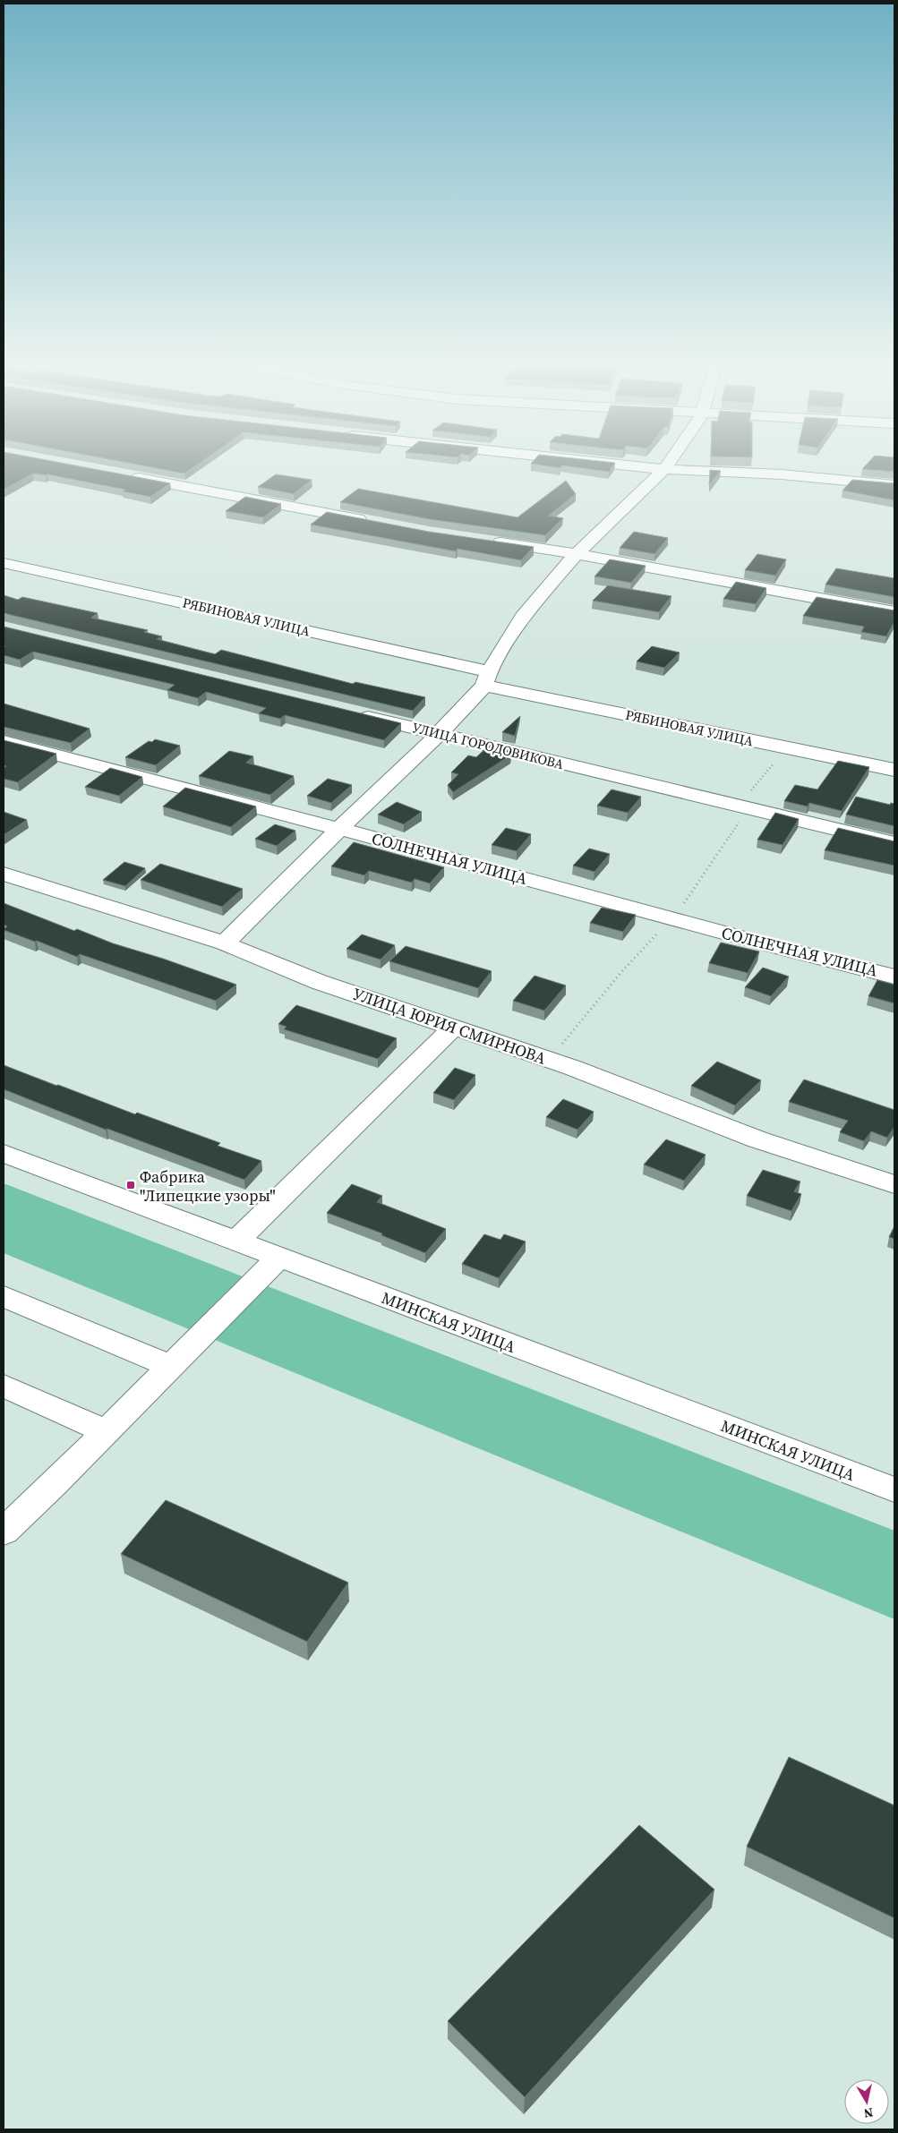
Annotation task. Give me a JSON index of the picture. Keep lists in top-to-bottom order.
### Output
{
  "streets": {
    "street": [
      "РЯБИНОВАЯ УЛИЦА",
      "УЛИЦА ГОРОДОВИКОВА",
      "СОЛНЕЧНАЯ УЛИЦА",
      "УЛИЦА ЮРИЯ СМИРНОВА",
      "МИНСКАЯ УЛИЦА"
    ]
  },
  "places": {
    "transit": ["Фабрика \"Липецкие узоры\""]
  },
  "north": "bottom"
}
